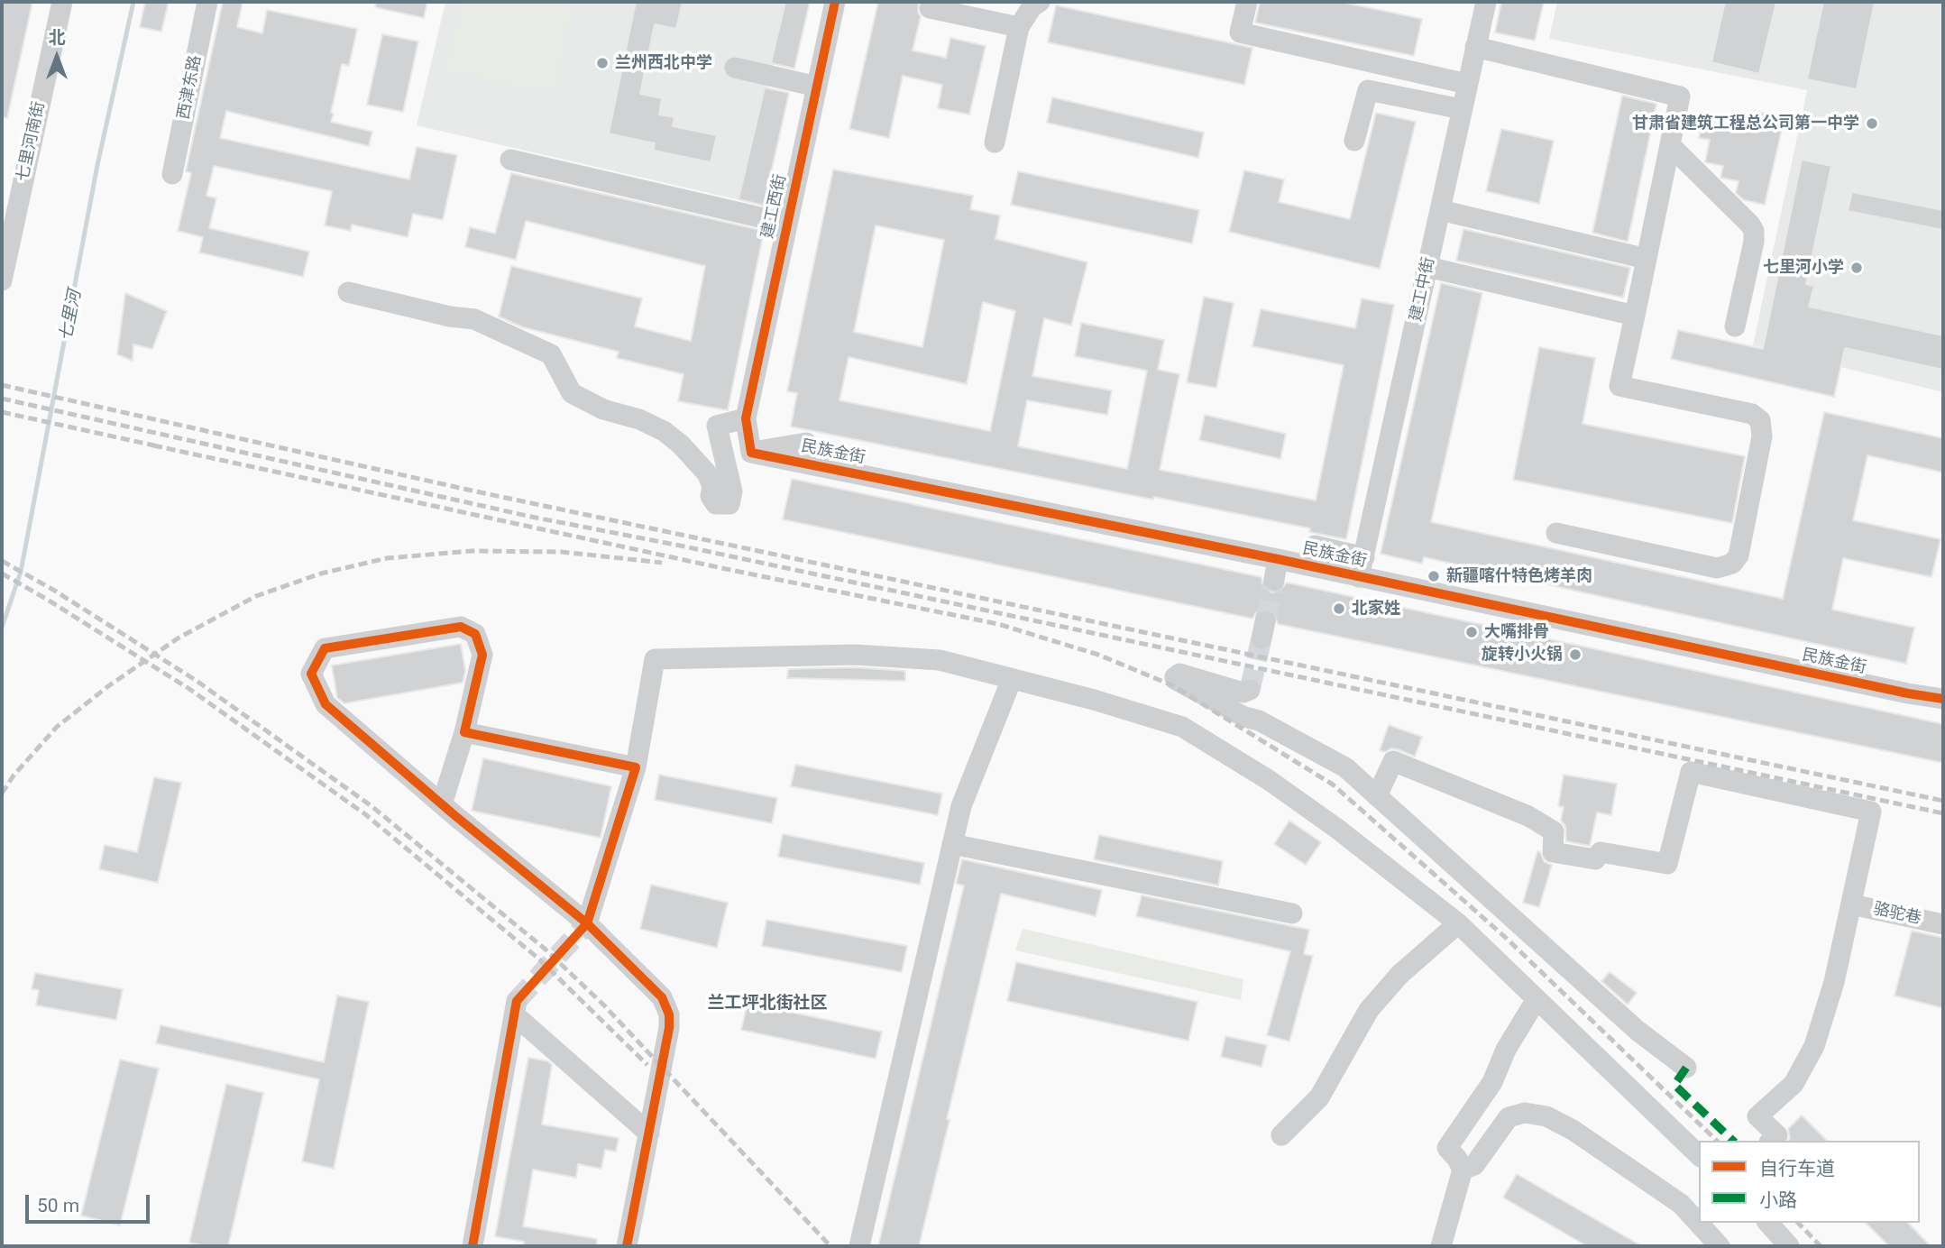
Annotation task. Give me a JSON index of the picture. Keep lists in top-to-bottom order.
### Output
{
  "streets": {
    "street": [
      "西津东路",
      "七里河南街",
      "建工西街",
      "建工中街",
      "民族金街",
      "骆驼巷"
    ]
  },
  "crossings": [
    ["建工中街", "民族金街"]
  ],
  "districts": ["兰工坪北街社区"],
  "water": ["七里河"],
  "places": [
    "兰州西北中学",
    "甘肃省建筑工程总公司第一中学",
    "七里河小学",
    "新疆喀什特色烤羊肉",
    "北家姓",
    "大嘴排骨",
    "旋转小火锅"
  ],
  "legend": ["自行车道", "小路"],
  "scale_bar": "50 m",
  "north": "top"
}
